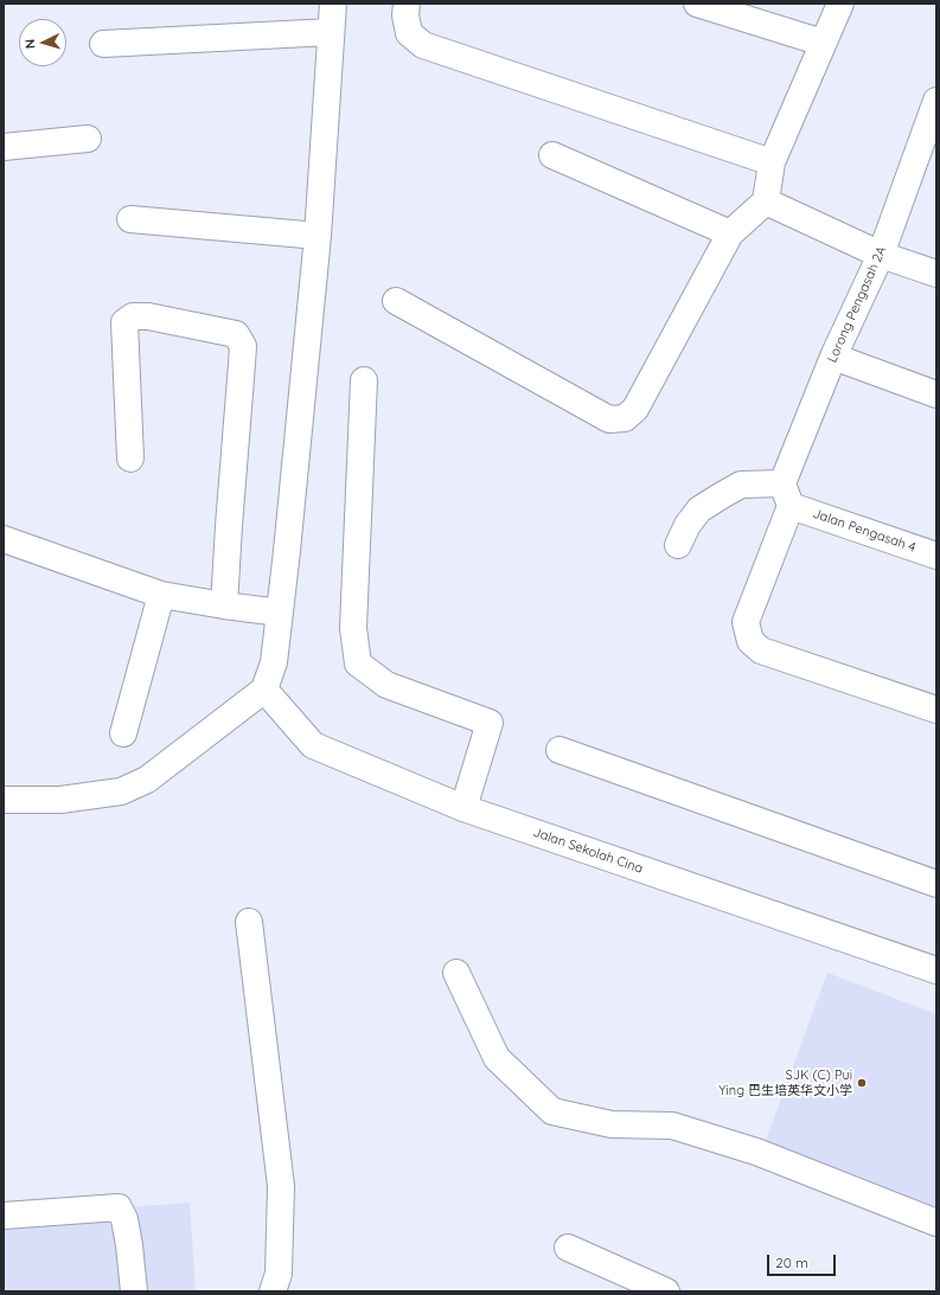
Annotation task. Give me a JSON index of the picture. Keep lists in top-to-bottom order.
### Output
{
  "streets": {
    "street": ["Lorong Pengasah 2A", "Jalan Pengasah 4", "Jalan Sekolah Cina"]
  },
  "crossings": [
    ["Lorong Pengasah 2A", "Jalan Pengasah 4"]
  ],
  "places": ["SJK (C) Pui Ying 巴生培英华文小学"],
  "scale_bar": "20 m",
  "north": "left"
}
